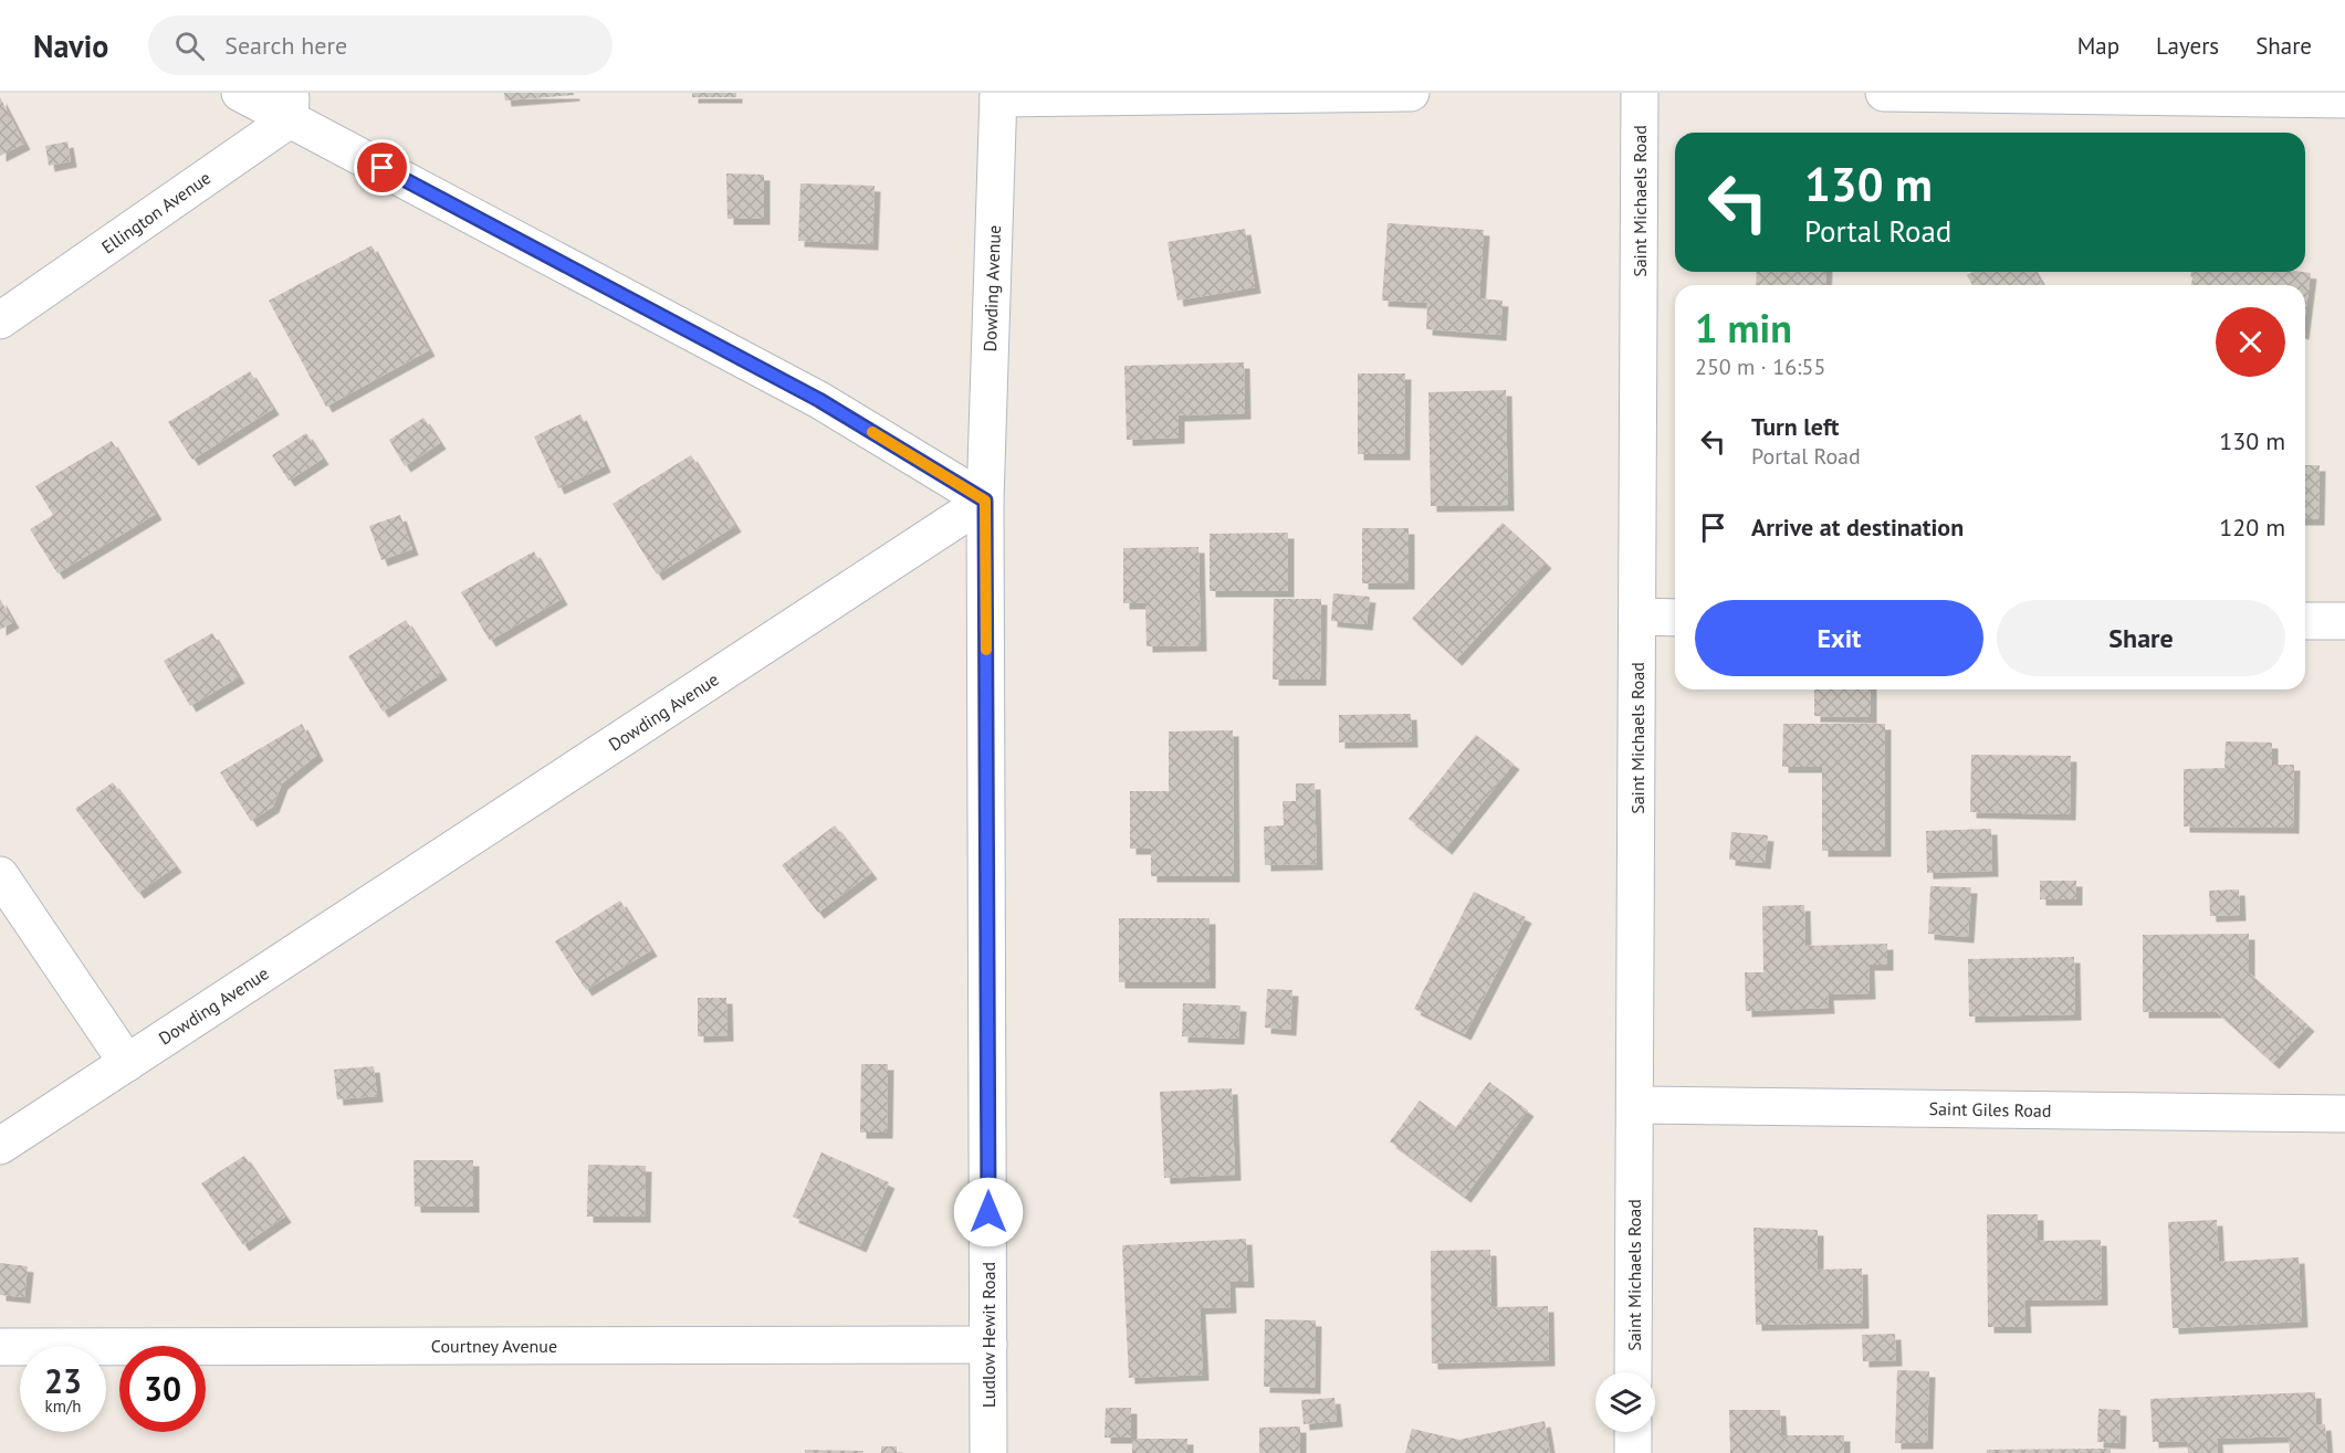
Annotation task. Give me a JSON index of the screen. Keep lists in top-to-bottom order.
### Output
{
  "streets": {
    "street": [
      "Saint Michaels Road",
      "Ellington Avenue",
      "Dowding Avenue",
      "Saint Giles Road",
      "Ludlow Hewit Road",
      "Courtney Avenue"
    ]
  },
  "crossings": [
    ["Saint Michaels Road", "Saint Giles Road"],
    ["Dowding Avenue", "Ludlow Hewit Road"],
    ["Ludlow Hewit Road", "Courtney Avenue"]
  ],
  "page": {
    "header": "Navio",
    "search": "Search here",
    "nav": ["Map", "Layers", "Share"],
    "turn": ["130 m", "Portal Road"],
    "heading": ["1 min", "250 m · 16:55"],
    "list": [
      {
        "name": "Turn left",
        "note": "Portal Road",
        "value": "130 m"
      },
      {
        "name": "Arrive at destination",
        "value": "120 m"
      }
    ],
    "buttons": ["Exit", "Share"],
    "speed": "23 km/h",
    "limit": "30"
  }
}
